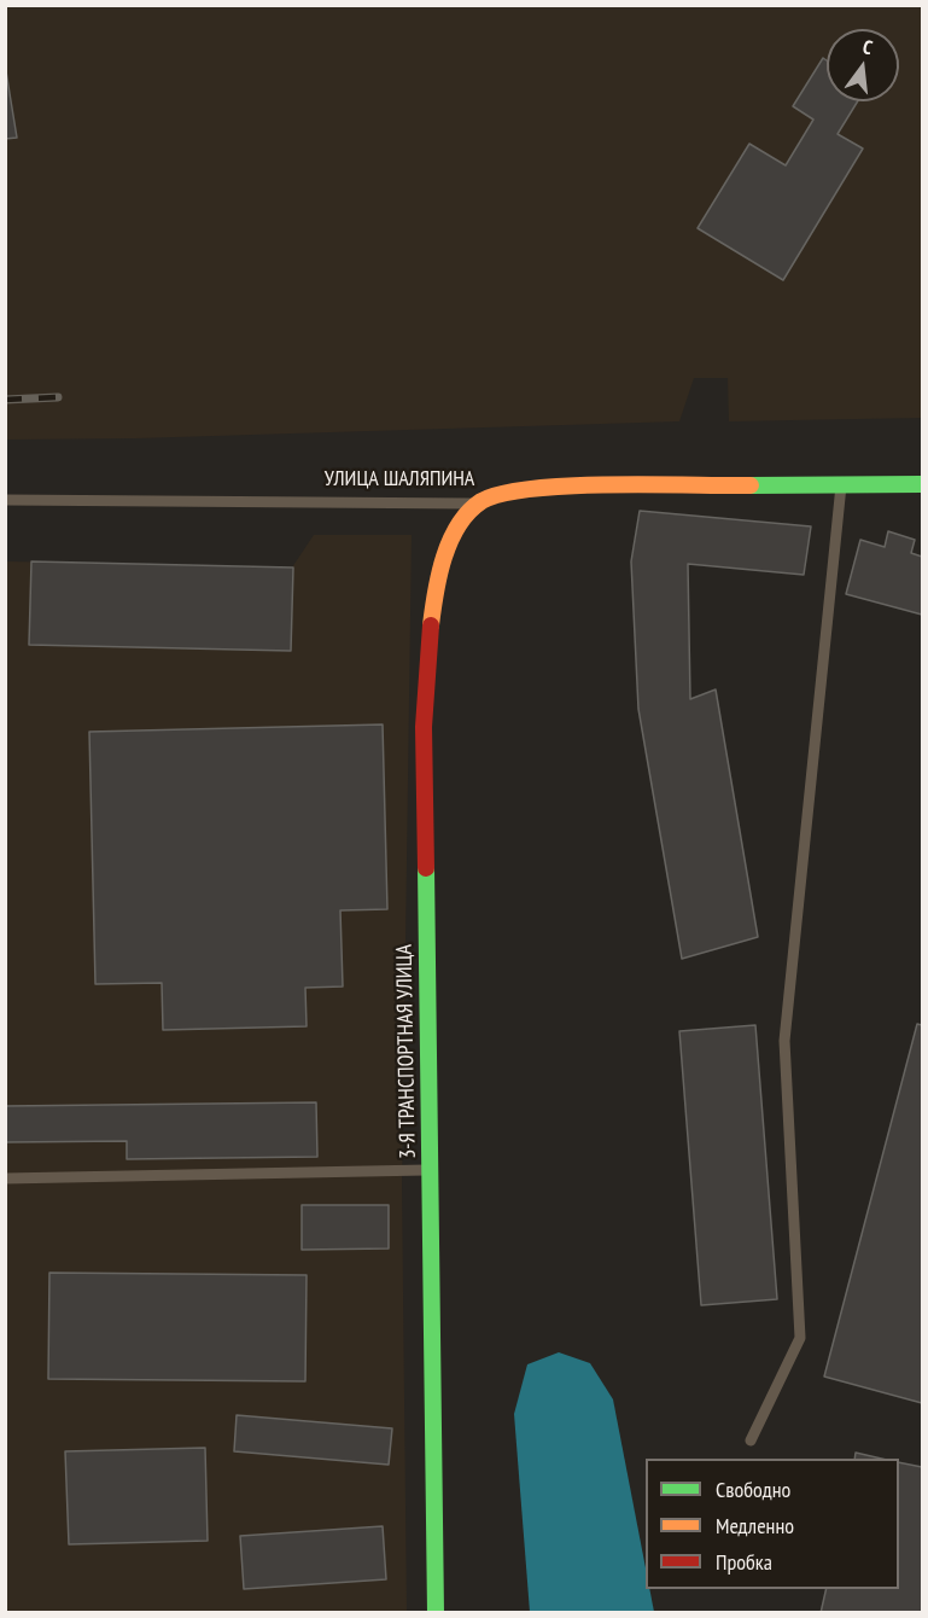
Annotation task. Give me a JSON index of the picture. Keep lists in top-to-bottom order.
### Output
{
  "streets": {
    "street": ["УЛИЦА ШАЛЯПИНА", "3-Я ТРАНСПОРТНАЯ УЛИЦА"]
  },
  "crossings": [
    ["УЛИЦА ШАЛЯПИНА", "3-Я ТРАНСПОРТНАЯ УЛИЦА"]
  ],
  "legend": ["Свободно", "Медленно", "Пробка"],
  "north": "top"
}
